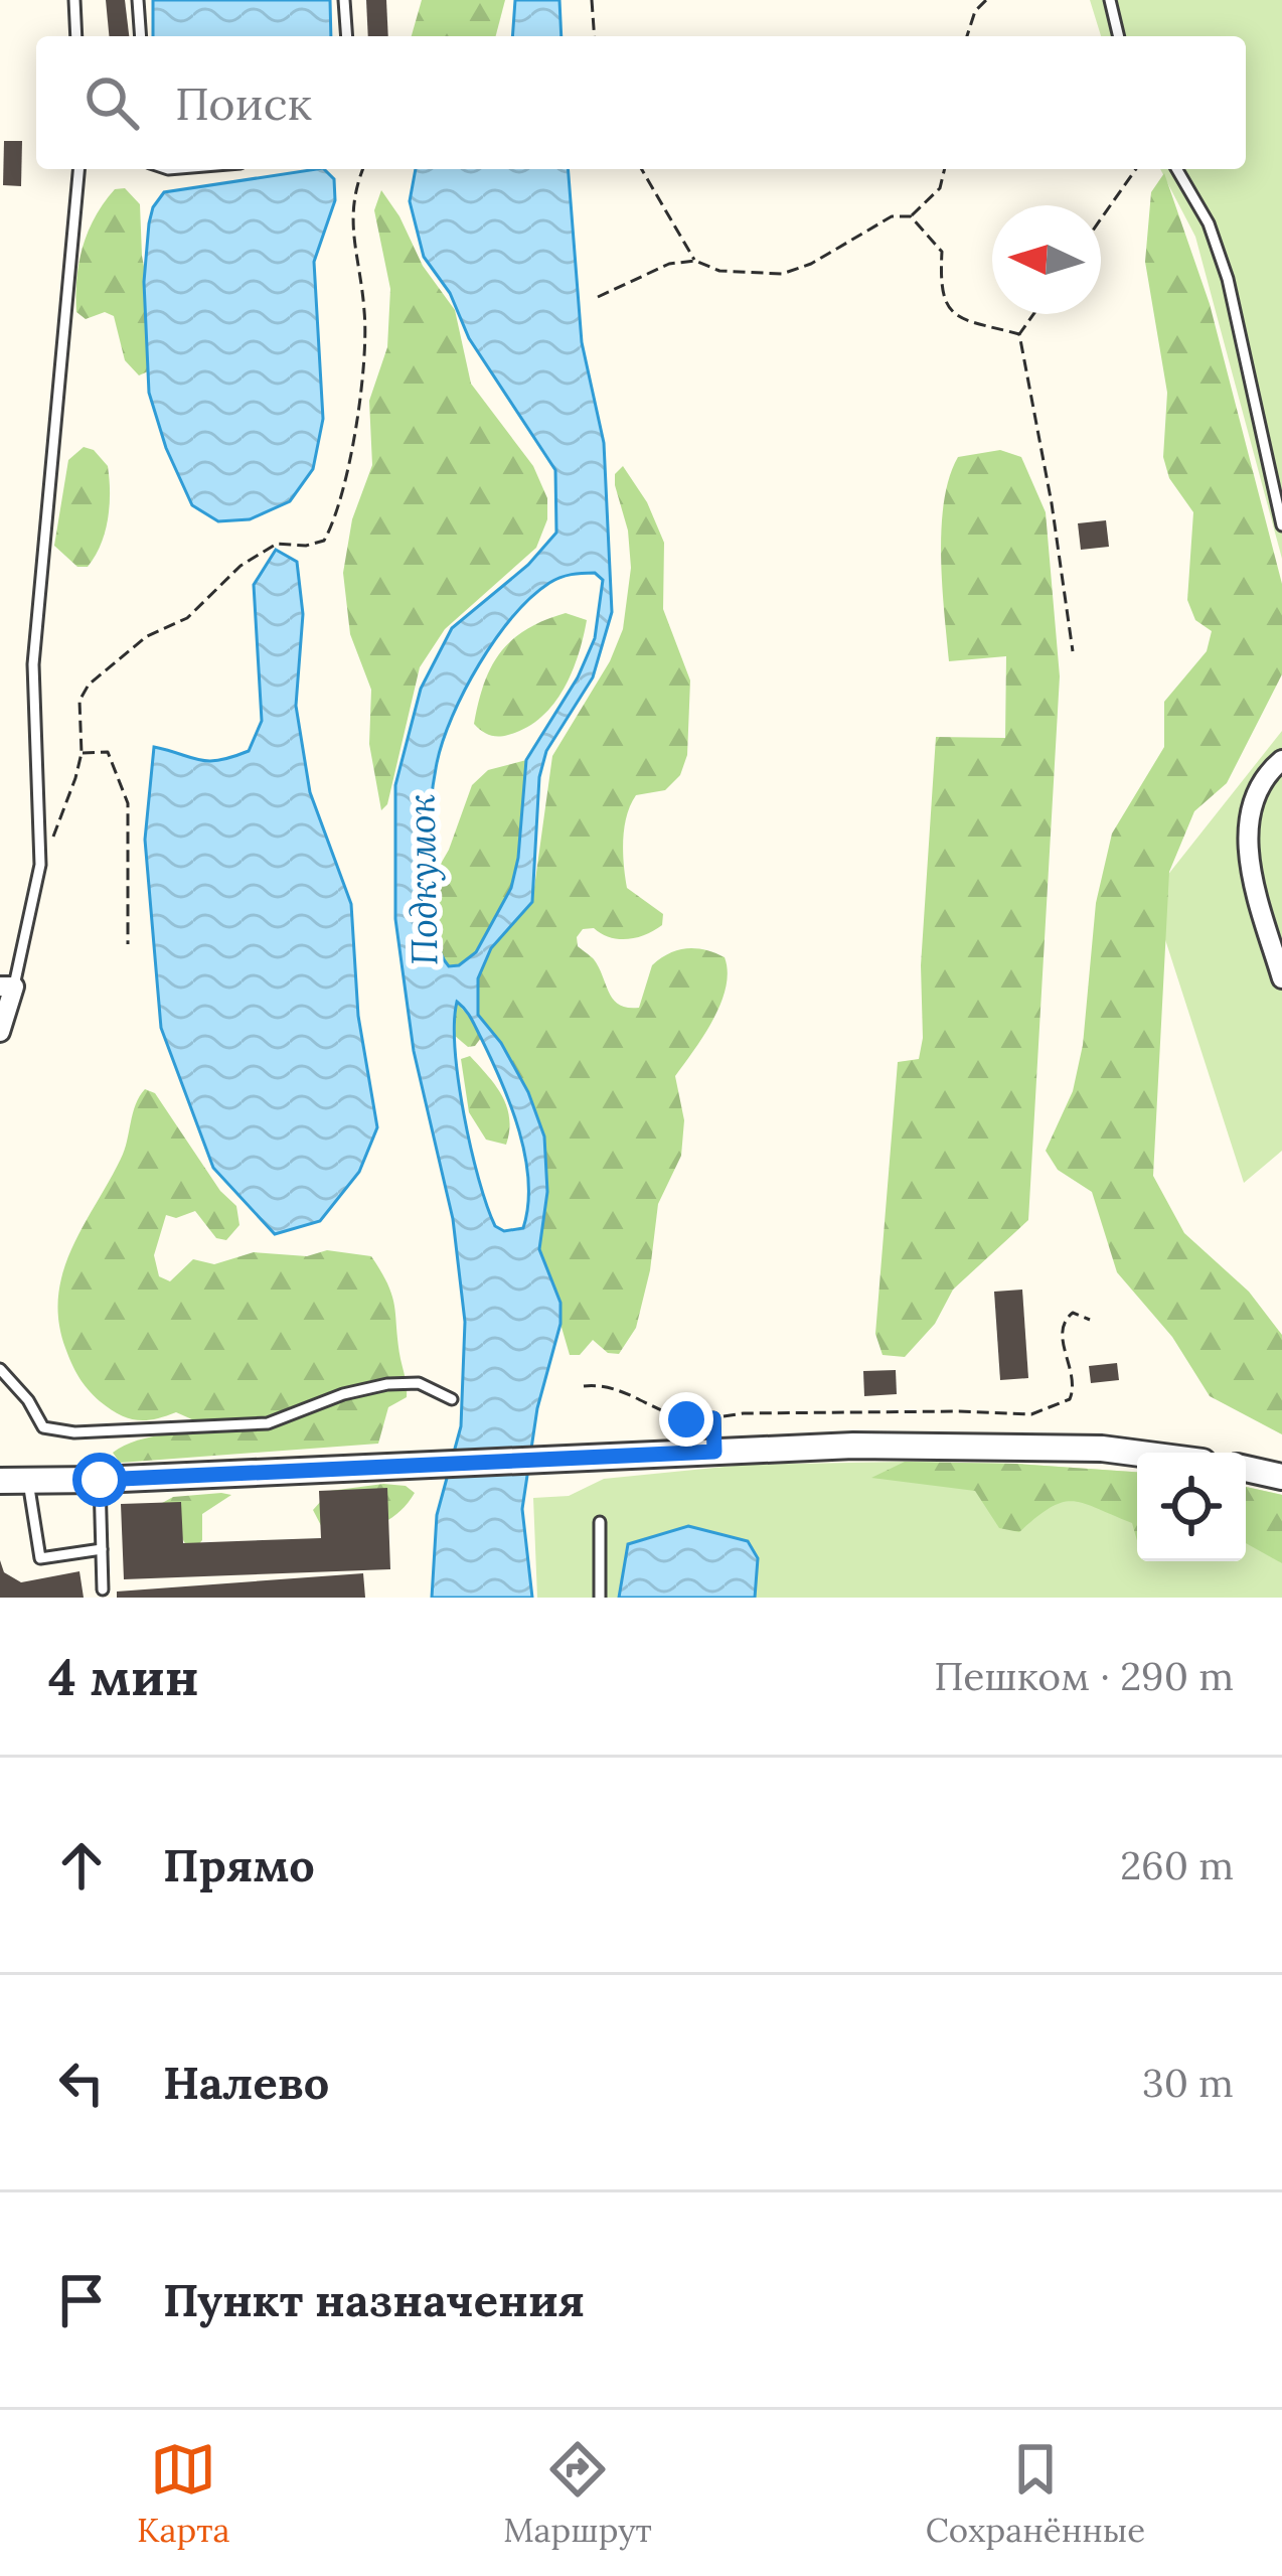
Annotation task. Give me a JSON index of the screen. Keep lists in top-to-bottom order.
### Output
{
  "water": ["Подкумок"],
  "north": "left",
  "page": {
    "search": "Поиск",
    "heading": ["4 мин", "Пешком · 290 m"],
    "list": [
      ["Прямо", "260 m"],
      ["Налево", "30 m"],
      "Пункт назначения"
    ],
    "nav": ["Карта", "Маршрут", "Сохранённые"]
  }
}
